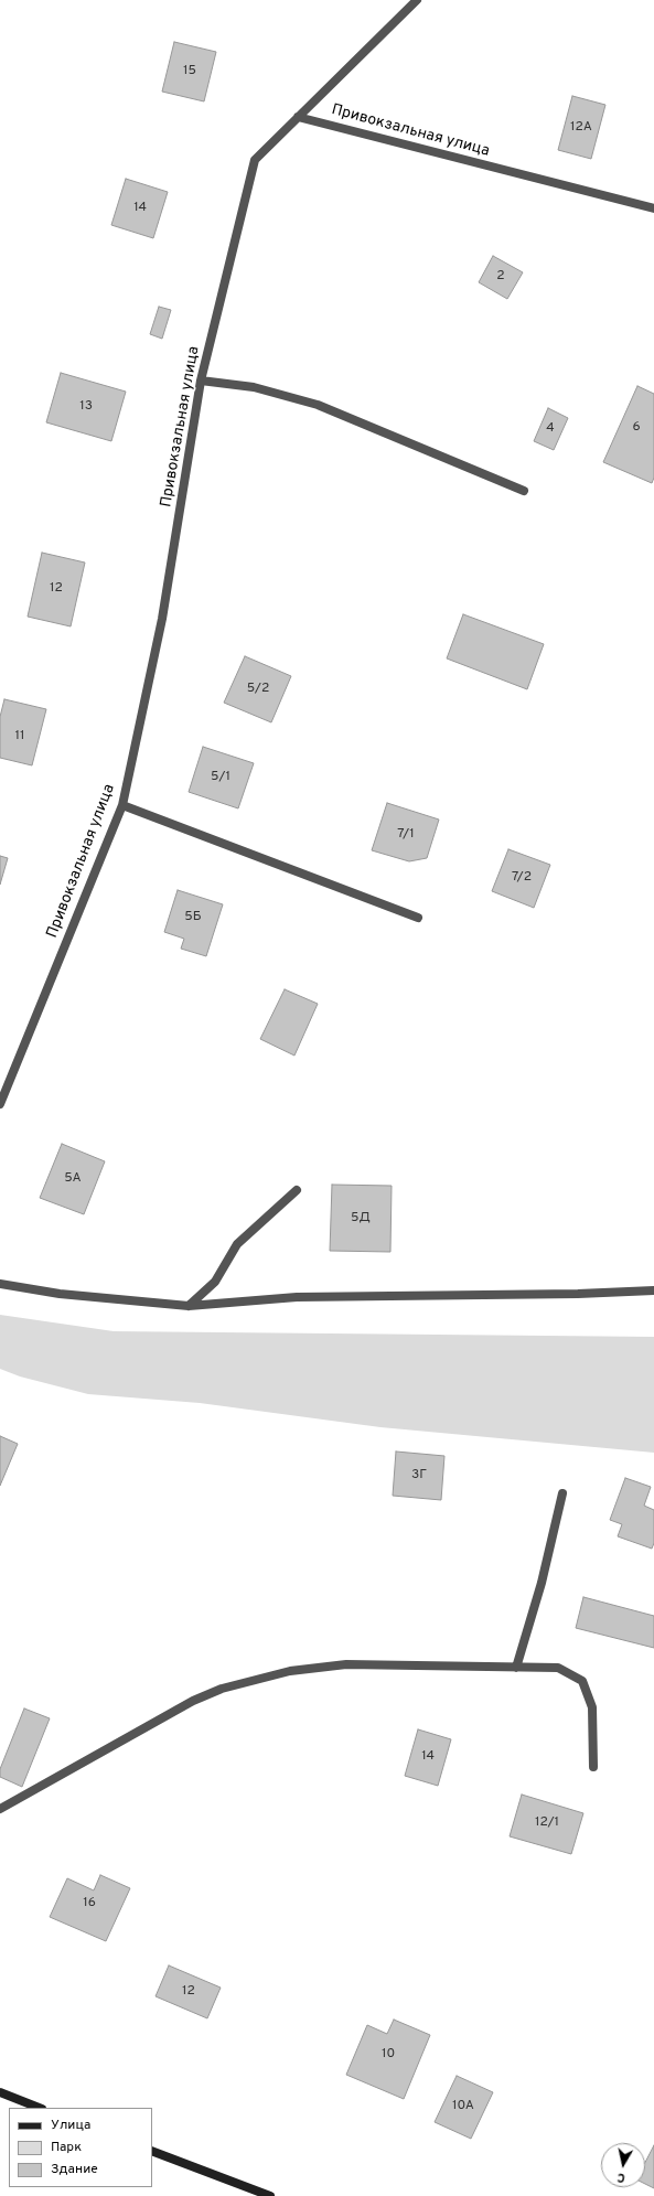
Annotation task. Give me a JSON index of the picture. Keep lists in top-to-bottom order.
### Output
{
  "streets": {
    "lane": ["Привокзальная улица"]
  },
  "house_numbers": [
    "15",
    "12А",
    "14",
    "2",
    "13",
    "6",
    "4",
    "12",
    "5/2",
    "11",
    "5/1",
    "7/1",
    "7/2",
    "5Б",
    "5А",
    "5Д",
    "3Г",
    "14",
    "12/1",
    "16",
    "12",
    "10",
    "10А"
  ],
  "legend": ["Улица", "Парк", "Здание"],
  "north": "bottom"
}
